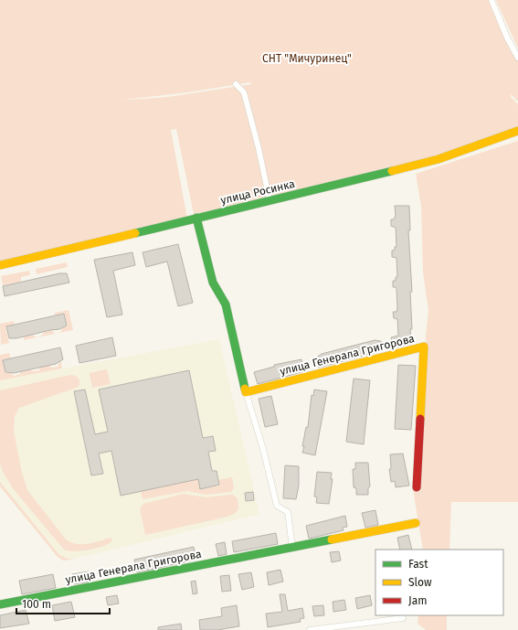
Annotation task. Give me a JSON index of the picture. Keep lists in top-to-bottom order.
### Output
{
  "streets": {
    "street": ["улица Росинка", "улица Генерала Григорова"]
  },
  "parks": ["СНТ \"Мичуринец\""],
  "legend": ["Fast", "Slow", "Jam"],
  "scale_bar": "100 m"
}
